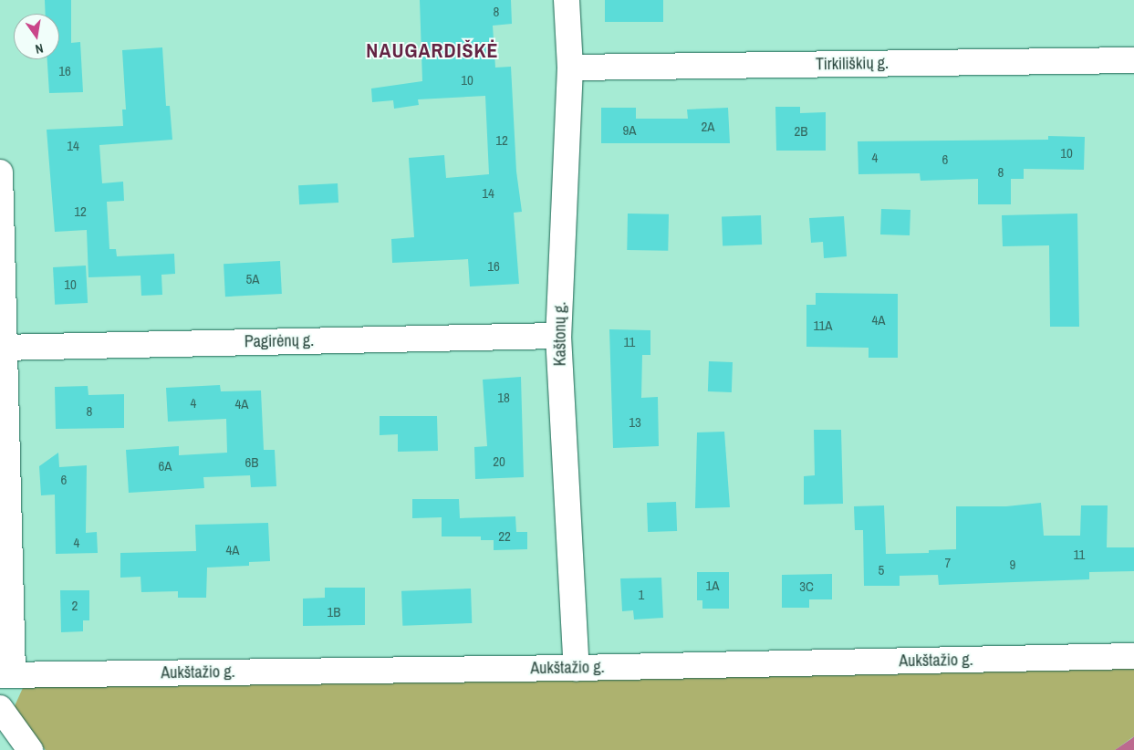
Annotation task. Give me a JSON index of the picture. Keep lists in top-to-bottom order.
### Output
{
  "streets": {
    "street": [
      "Tirkiliškių g.",
      "Kaštonų g.",
      "Pagirėnų g.",
      "Aukštažio g."
    ]
  },
  "crossings": [
    ["Tirkiliškių g.", "Kaštonų g."],
    ["Kaštonų g.", "Pagirėnų g."],
    ["Kaštonų g.", "Aukštažio g."]
  ],
  "districts": ["NAUGARDIŠKĖ"],
  "house_numbers": [
    "8",
    "16",
    "10",
    "2A",
    "9A",
    "2B",
    "12",
    "14",
    "10",
    "4",
    "6",
    "8",
    "14",
    "12",
    "16",
    "5A",
    "10",
    "4A",
    "11A",
    "11",
    "18",
    "4",
    "4A",
    "8",
    "13",
    "20",
    "6B",
    "6A",
    "6",
    "22",
    "4",
    "4A",
    "11",
    "7",
    "9",
    "5",
    "1A",
    "3C",
    "1",
    "2",
    "1B"
  ],
  "north": "bottom"
}
